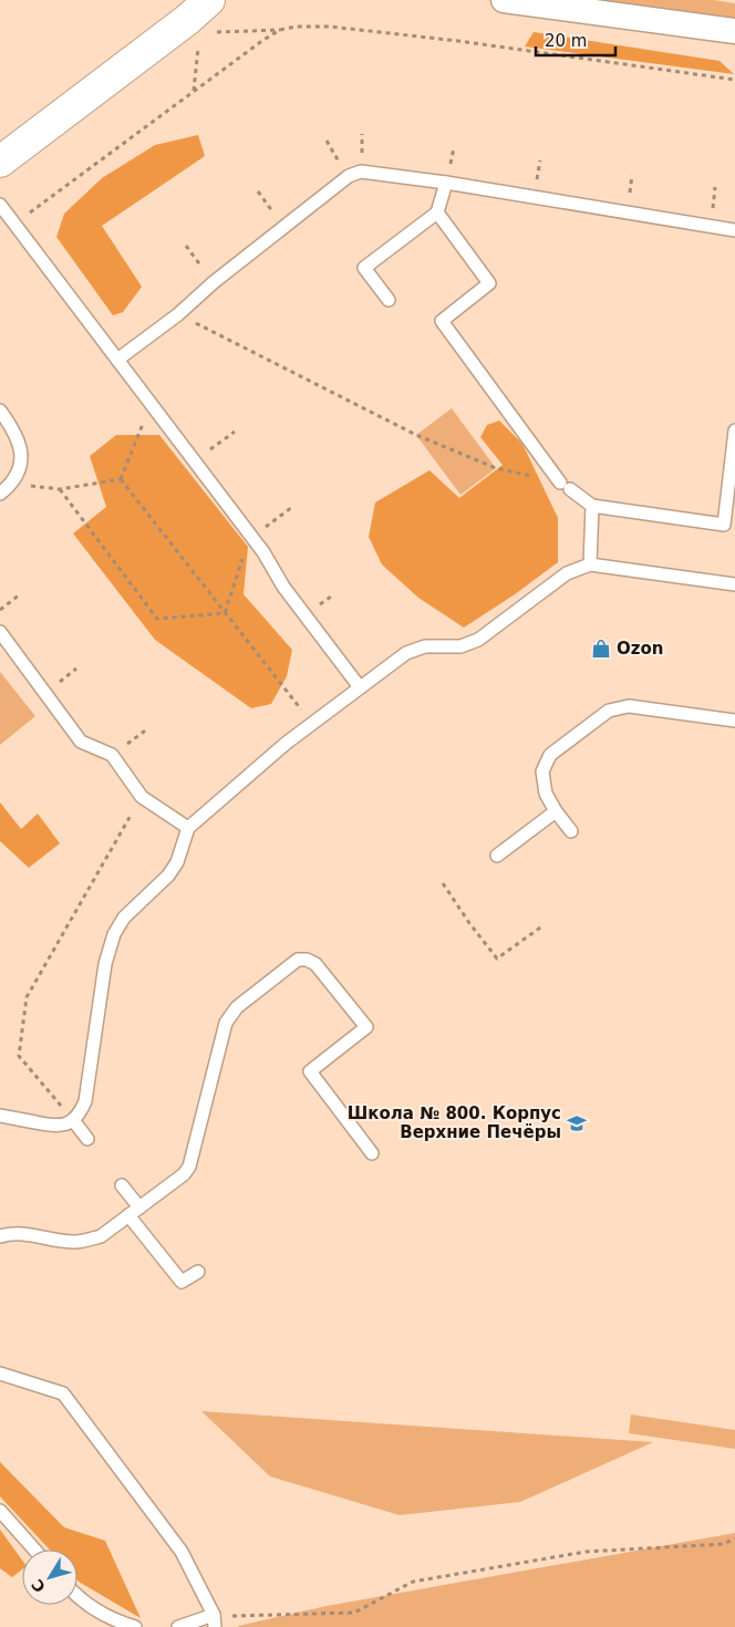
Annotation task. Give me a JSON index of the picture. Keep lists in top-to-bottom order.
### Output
{
  "places": {
    "shop": ["Ozon"],
    "school or university": ["Школа № 800. Корпус Верхние Печёры"]
  },
  "scale_bar": "20 m",
  "north": "bottom left"
}
